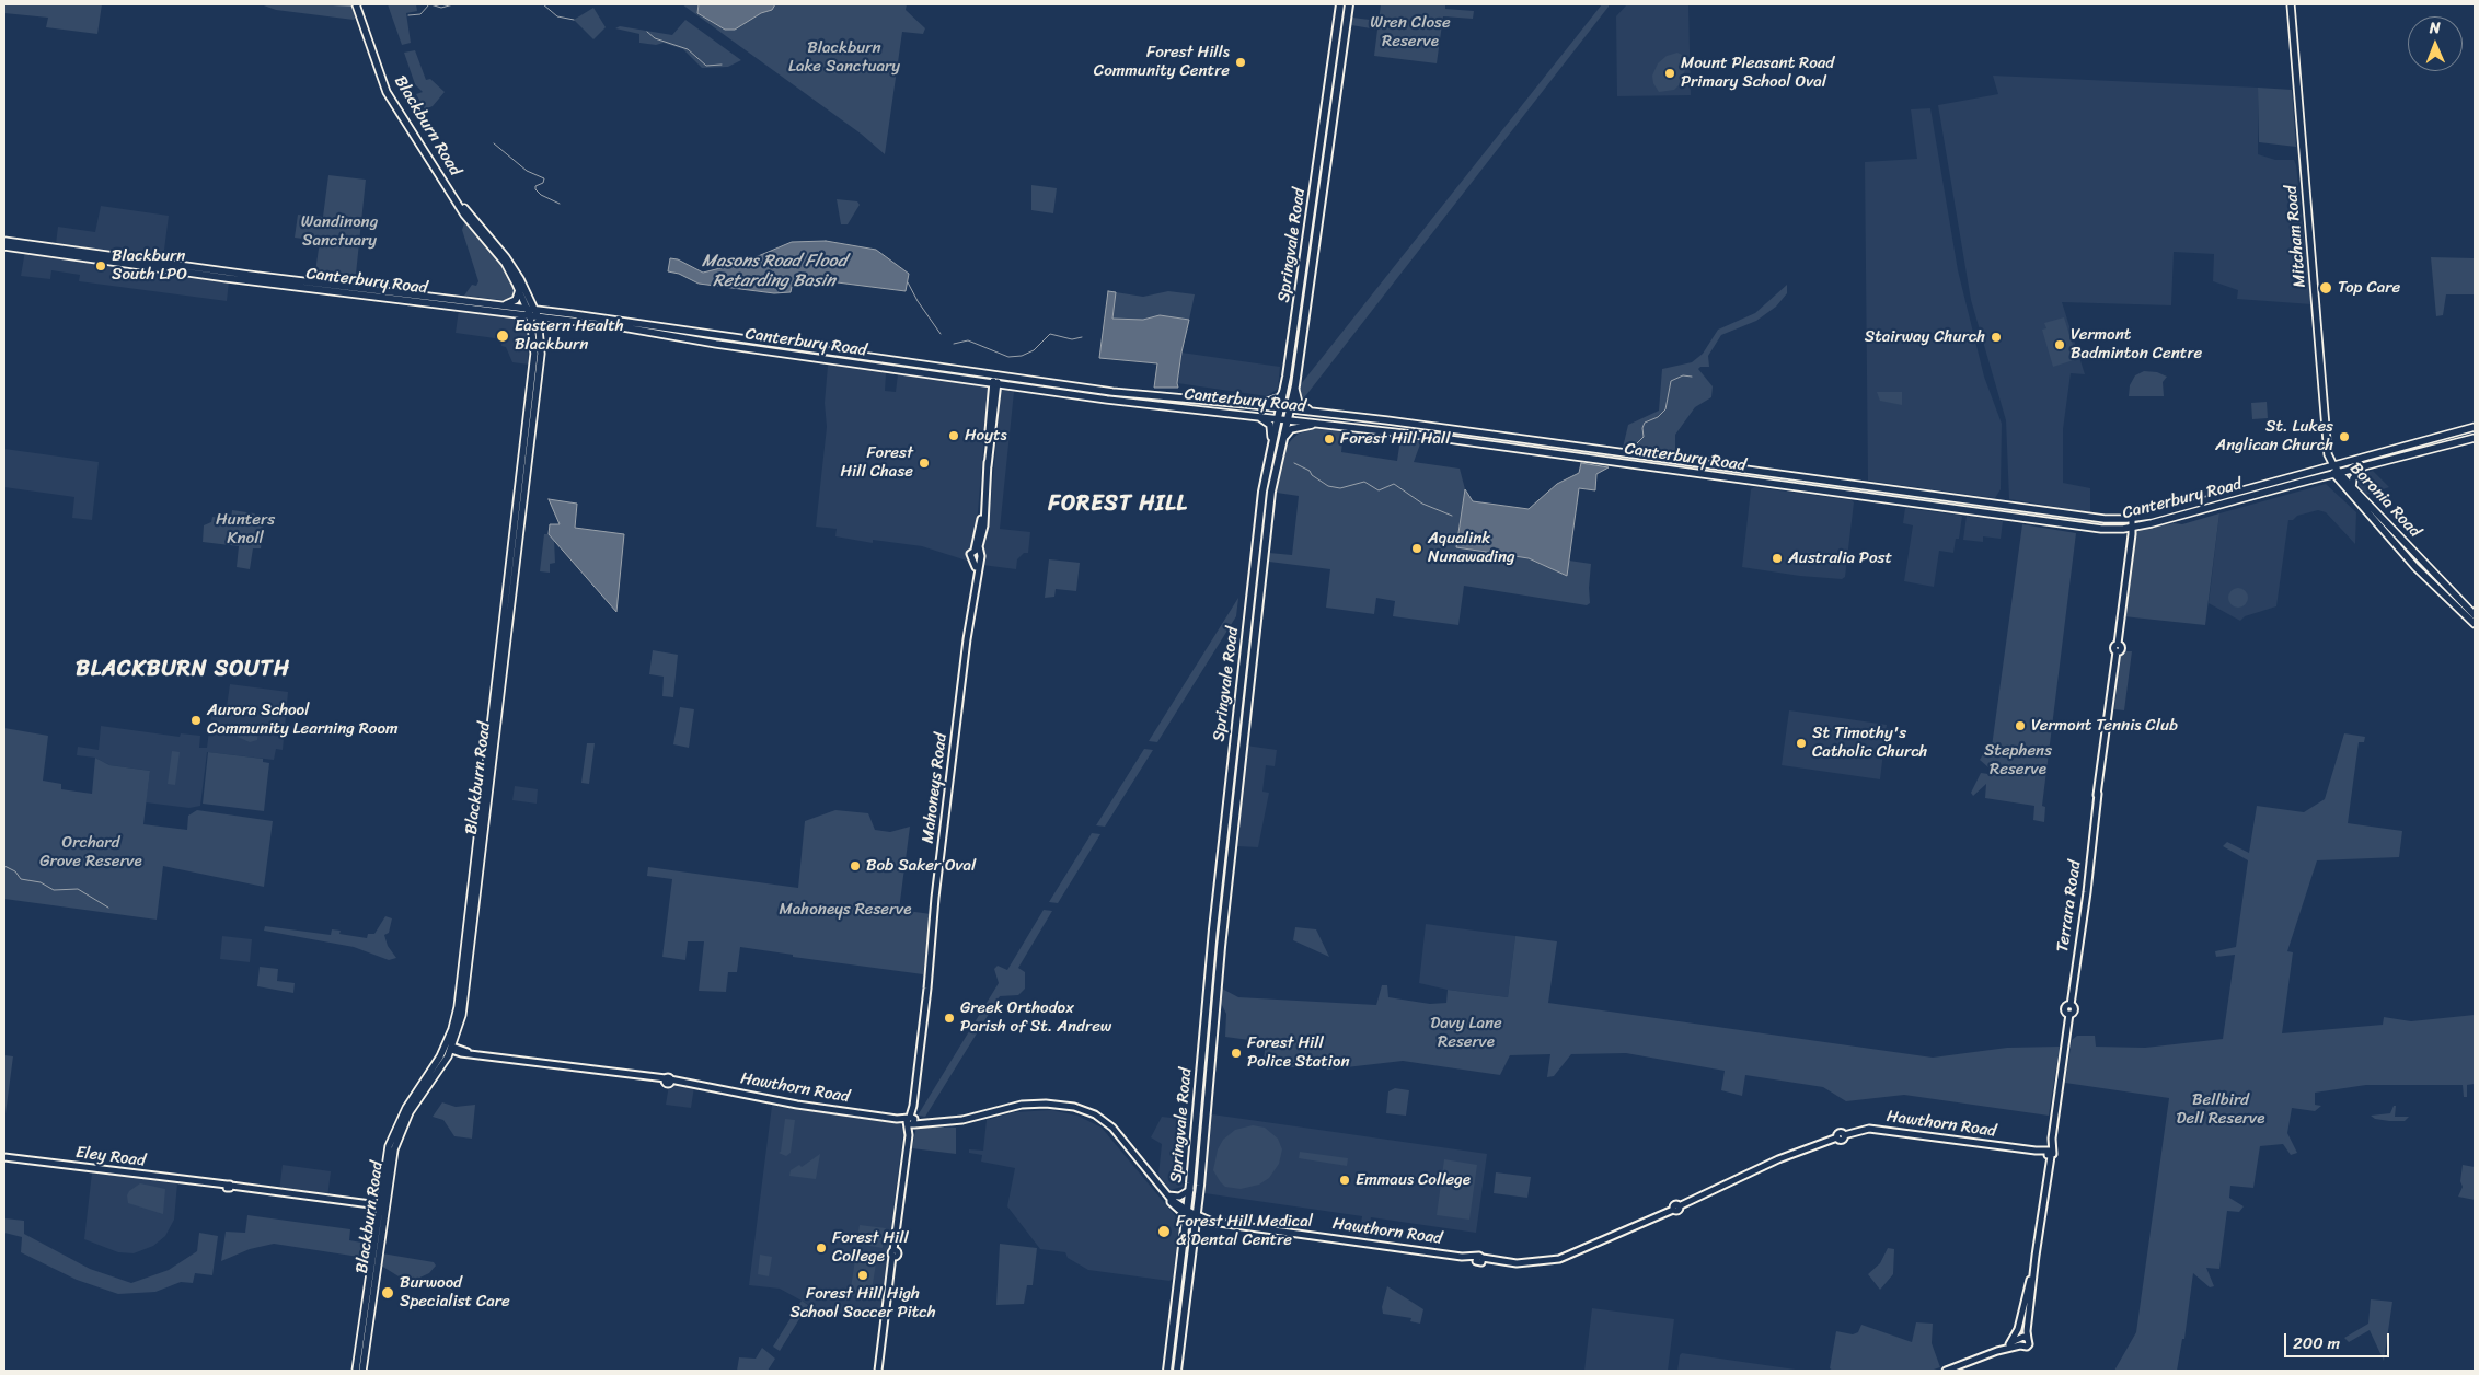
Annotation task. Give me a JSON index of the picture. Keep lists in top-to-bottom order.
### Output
{
  "streets": {
    "highway": ["Springvale Road"],
    "main road": [
      "Blackburn Road",
      "Mitcham Road",
      "Canterbury Road",
      "Boronia Road",
      "Mahoneys Road",
      "Terrara Road",
      "Hawthorn Road",
      "Eley Road"
    ]
  },
  "crossings": [
    ["Blackburn Road", "Canterbury Road"],
    ["Blackburn Road", "Hawthorn Road"],
    ["Blackburn Road", "Eley Road"],
    ["Mitcham Road", "Canterbury Road"],
    ["Mitcham Road", "Boronia Road"],
    ["Springvale Road", "Canterbury Road"],
    ["Springvale Road", "Hawthorn Road"],
    ["Canterbury Road", "Boronia Road"],
    ["Mahoneys Road", "Hawthorn Road"],
    ["Terrara Road", "Hawthorn Road"]
  ],
  "districts": ["FOREST HILL", "BLACKBURN SOUTH"],
  "water": ["Masons Road Flood Retarding Basin"],
  "parks": [
    "Wren Close Reserve",
    "Blackburn Lake Sanctuary",
    "Wandinong Sanctuary",
    "Hunters Knoll",
    "Stephens Reserve",
    "Orchard Grove Reserve",
    "Mahoneys Reserve",
    "Davy Lane Reserve",
    "Bellbird Dell Reserve"
  ],
  "places": [
    "Forest Hills Community Centre",
    "Mount Pleasant Road Primary School Oval",
    "Blackburn South LPO",
    "Top Care",
    "Eastern Health Blackburn",
    "Stairway Church",
    "Vermont Badminton Centre",
    "Hoyts",
    "St. Lukes Anglican Church",
    "Forest Hill Hall",
    "Forest Hill Chase",
    "Aqualink Nunawading",
    "Australia Post",
    "Aurora School Community Learning Room",
    "Vermont Tennis Club",
    "St Timothy's Catholic Church",
    "Bob Saker Oval",
    "Greek Orthodox Parish of St. Andrew",
    "Forest Hill Police Station",
    "Emmaus College",
    "Forest Hill Medical & Dental Centre",
    "Forest Hill College",
    "Forest Hill High School Soccer Pitch",
    "Burwood Specialist Care"
  ],
  "scale_bar": "200 m",
  "north": "top"
}
